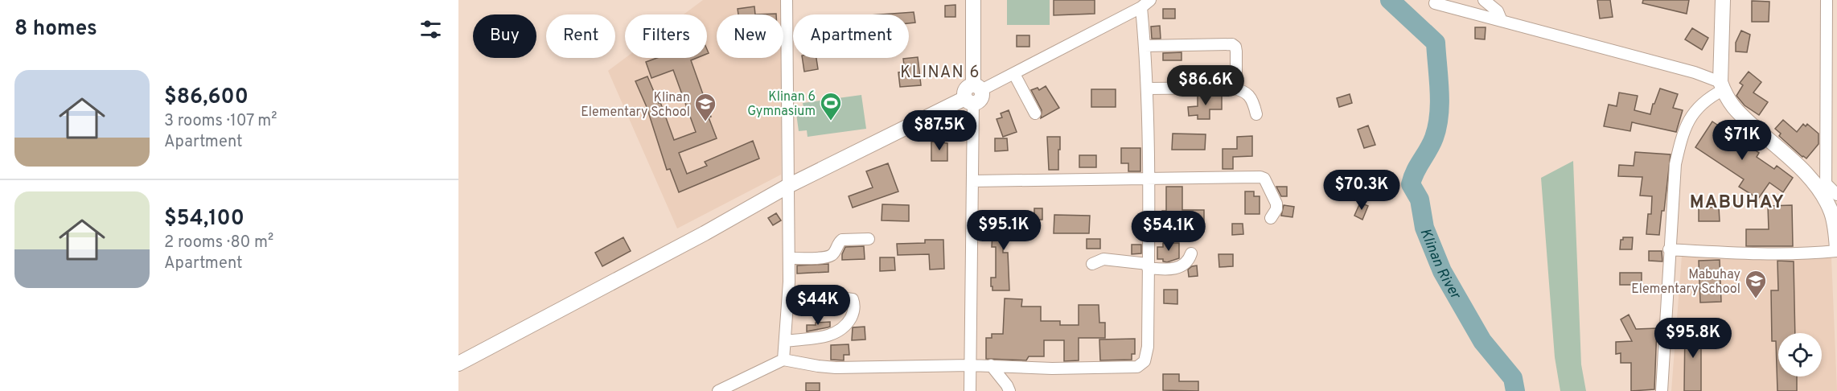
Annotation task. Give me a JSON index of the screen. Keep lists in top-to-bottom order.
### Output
{
  "districts": ["KLINAN 6", "MABUHAY"],
  "water": ["Klinan River"],
  "places": {
    "sports": ["Klinan 6 Gymnasium"],
    "school or university": ["Klinan Elementary School", "Mabuhay Elementary School"]
  },
  "page": {
    "heading": "8 homes",
    "chip": [
      "Buy",
      "Rent",
      "Filters",
      "New",
      "Apartment"
    ],
    "list": [
      {
        "name": "$86,600",
        "note": "3 rooms · 107 m² · Apartment"
      },
      {
        "name": "$54,100",
        "note": "2 rooms · 80 m² · Apartment"
      }
    ],
    "price": [
      "$86.6K",
      "$87.5K",
      "$71K",
      "$70.3K",
      "$95.1K",
      "$54.1K",
      "$44K",
      "$95.8K"
    ]
  }
}
